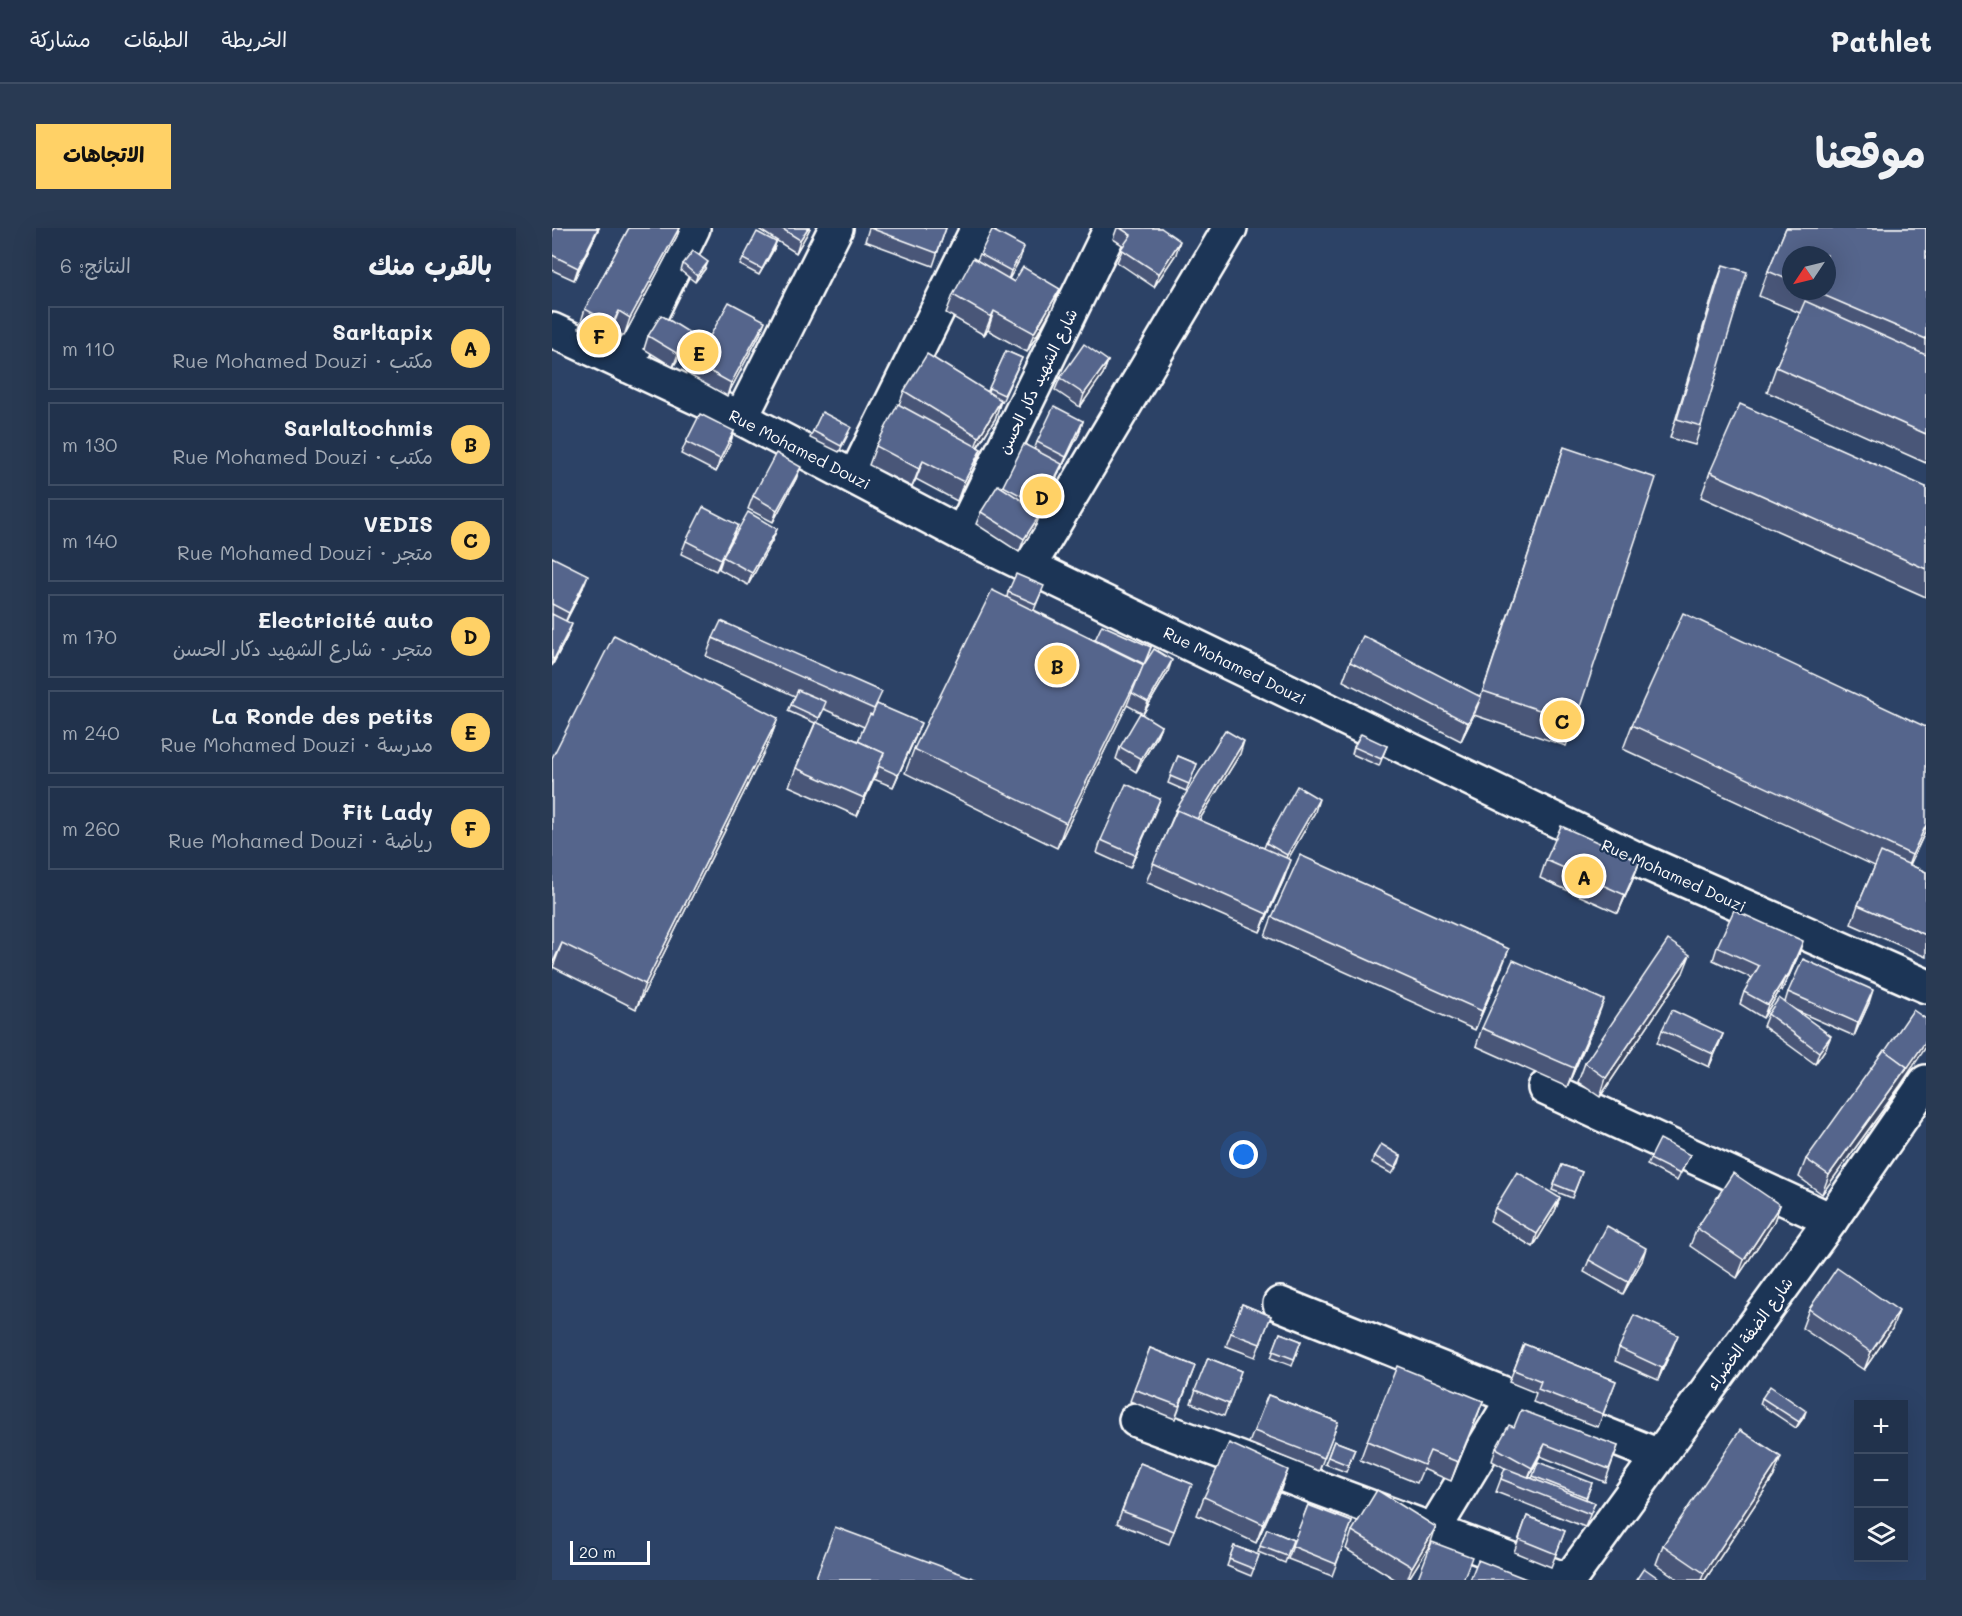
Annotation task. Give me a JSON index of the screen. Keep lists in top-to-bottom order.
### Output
{
  "streets": {
    "street": ["شارع الشهيد دكار الحسن", "Rue Mohamed Douzi", "شارع الضفة الخضراء"]
  },
  "crossings": [
    ["شارع الشهيد دكار الحسن", "Rue Mohamed Douzi"]
  ],
  "scale_bar": "20 m",
  "north": "bottom left",
  "page": {
    "header": "Pathlet",
    "nav": ["الخريطة", "الطبقات", "مشاركة"],
    "title": "موقعنا",
    "buttons": "الاتجاهات",
    "heading": ["بالقرب منك", "النتائج: 6"],
    "list": [
      {
        "mark": "A",
        "name": "Sarltapix",
        "note": "مكتب · Rue Mohamed Douzi",
        "value": "110 m"
      },
      {
        "mark": "B",
        "name": "Sarlaltochmis",
        "note": "مكتب · Rue Mohamed Douzi",
        "value": "130 m"
      },
      {
        "mark": "C",
        "name": "VEDIS",
        "note": "متجر · Rue Mohamed Douzi",
        "value": "140 m"
      },
      {
        "mark": "D",
        "name": "Electricité auto",
        "note": "متجر · شارع الشهيد دكار الحسن",
        "value": "170 m"
      },
      {
        "mark": "E",
        "name": "La Ronde des petits",
        "note": "مدرسة · Rue Mohamed Douzi",
        "value": "240 m"
      },
      {
        "mark": "F",
        "name": "Fit Lady",
        "note": "رياضة · Rue Mohamed Douzi",
        "value": "260 m"
      }
    ],
    "pins": [
      "F",
      "E",
      "D",
      "B",
      "C",
      "A"
    ],
    "map_buttons": ["+", "−"],
    "scale": "20 m"
  }
}
